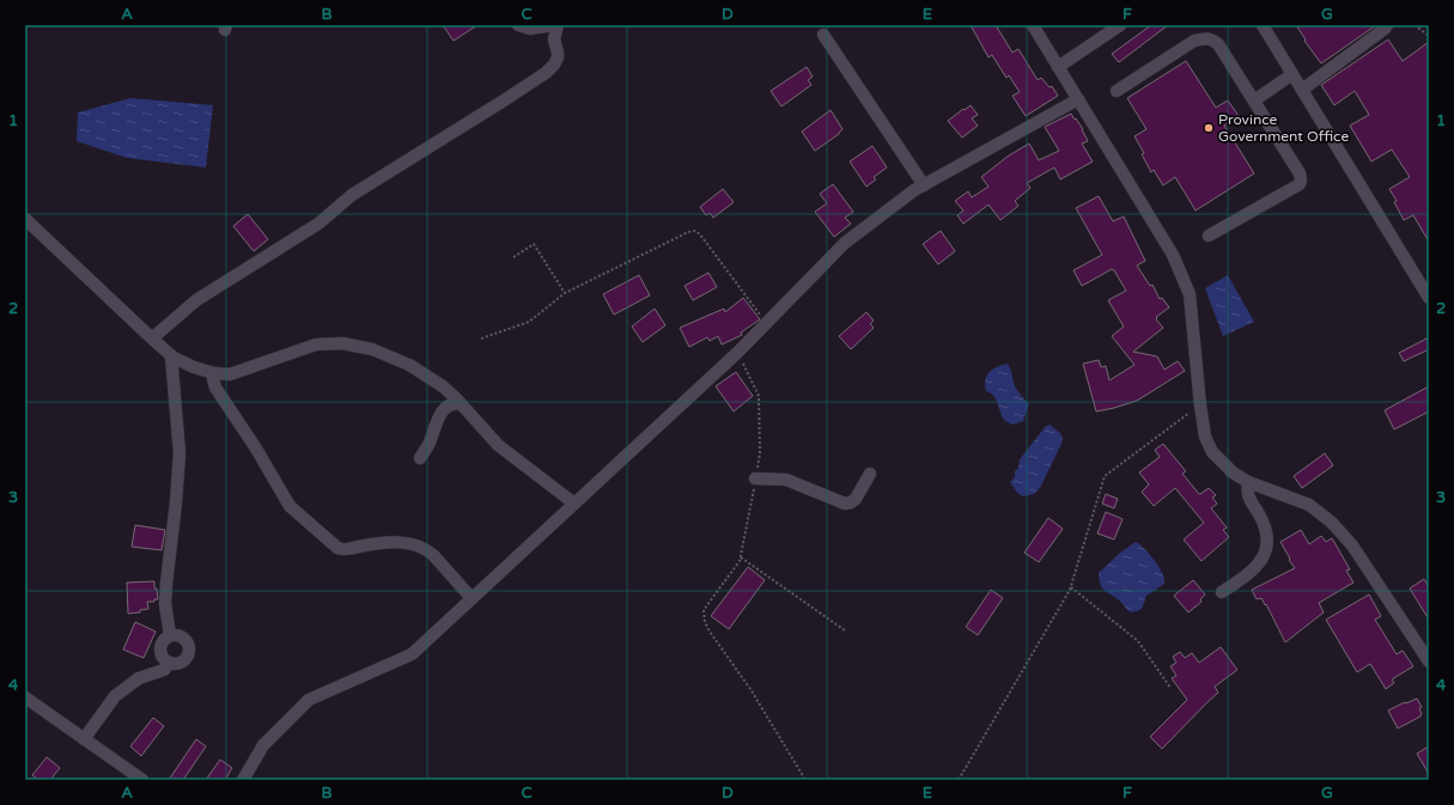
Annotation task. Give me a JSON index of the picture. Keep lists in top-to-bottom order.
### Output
{
  "places": ["Province Government Office"],
  "grid": {
    "columns": [
      "A",
      "B",
      "C",
      "D",
      "E",
      "F",
      "G"
    ],
    "rows": [
      "1",
      "2",
      "3",
      "4"
    ]
  }
}
